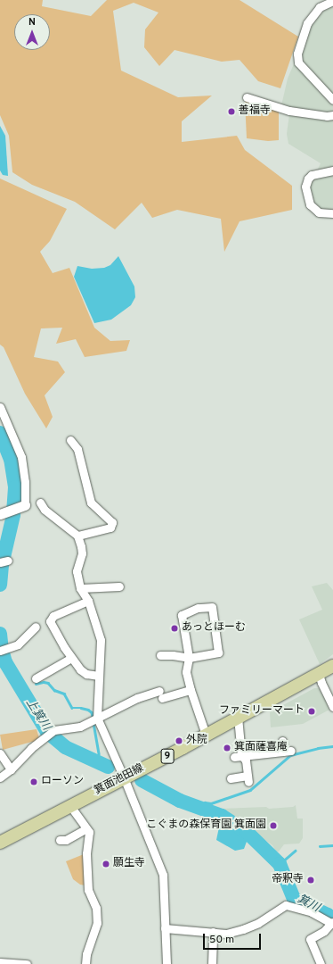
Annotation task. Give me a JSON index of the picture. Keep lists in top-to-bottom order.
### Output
{
  "streets": {
    "main road": ["9", "箕面池田線"]
  },
  "water": ["上箕川", "箕川"],
  "places": [
    "善福寺",
    "あっとほーむ",
    "ファミリーマート",
    "外院",
    "箕面薩喜庵",
    "ローソン",
    "こぐまの森保育園 箕面園",
    "願生寺",
    "帝釈寺"
  ],
  "scale_bar": "50 m",
  "north": "top"
}
